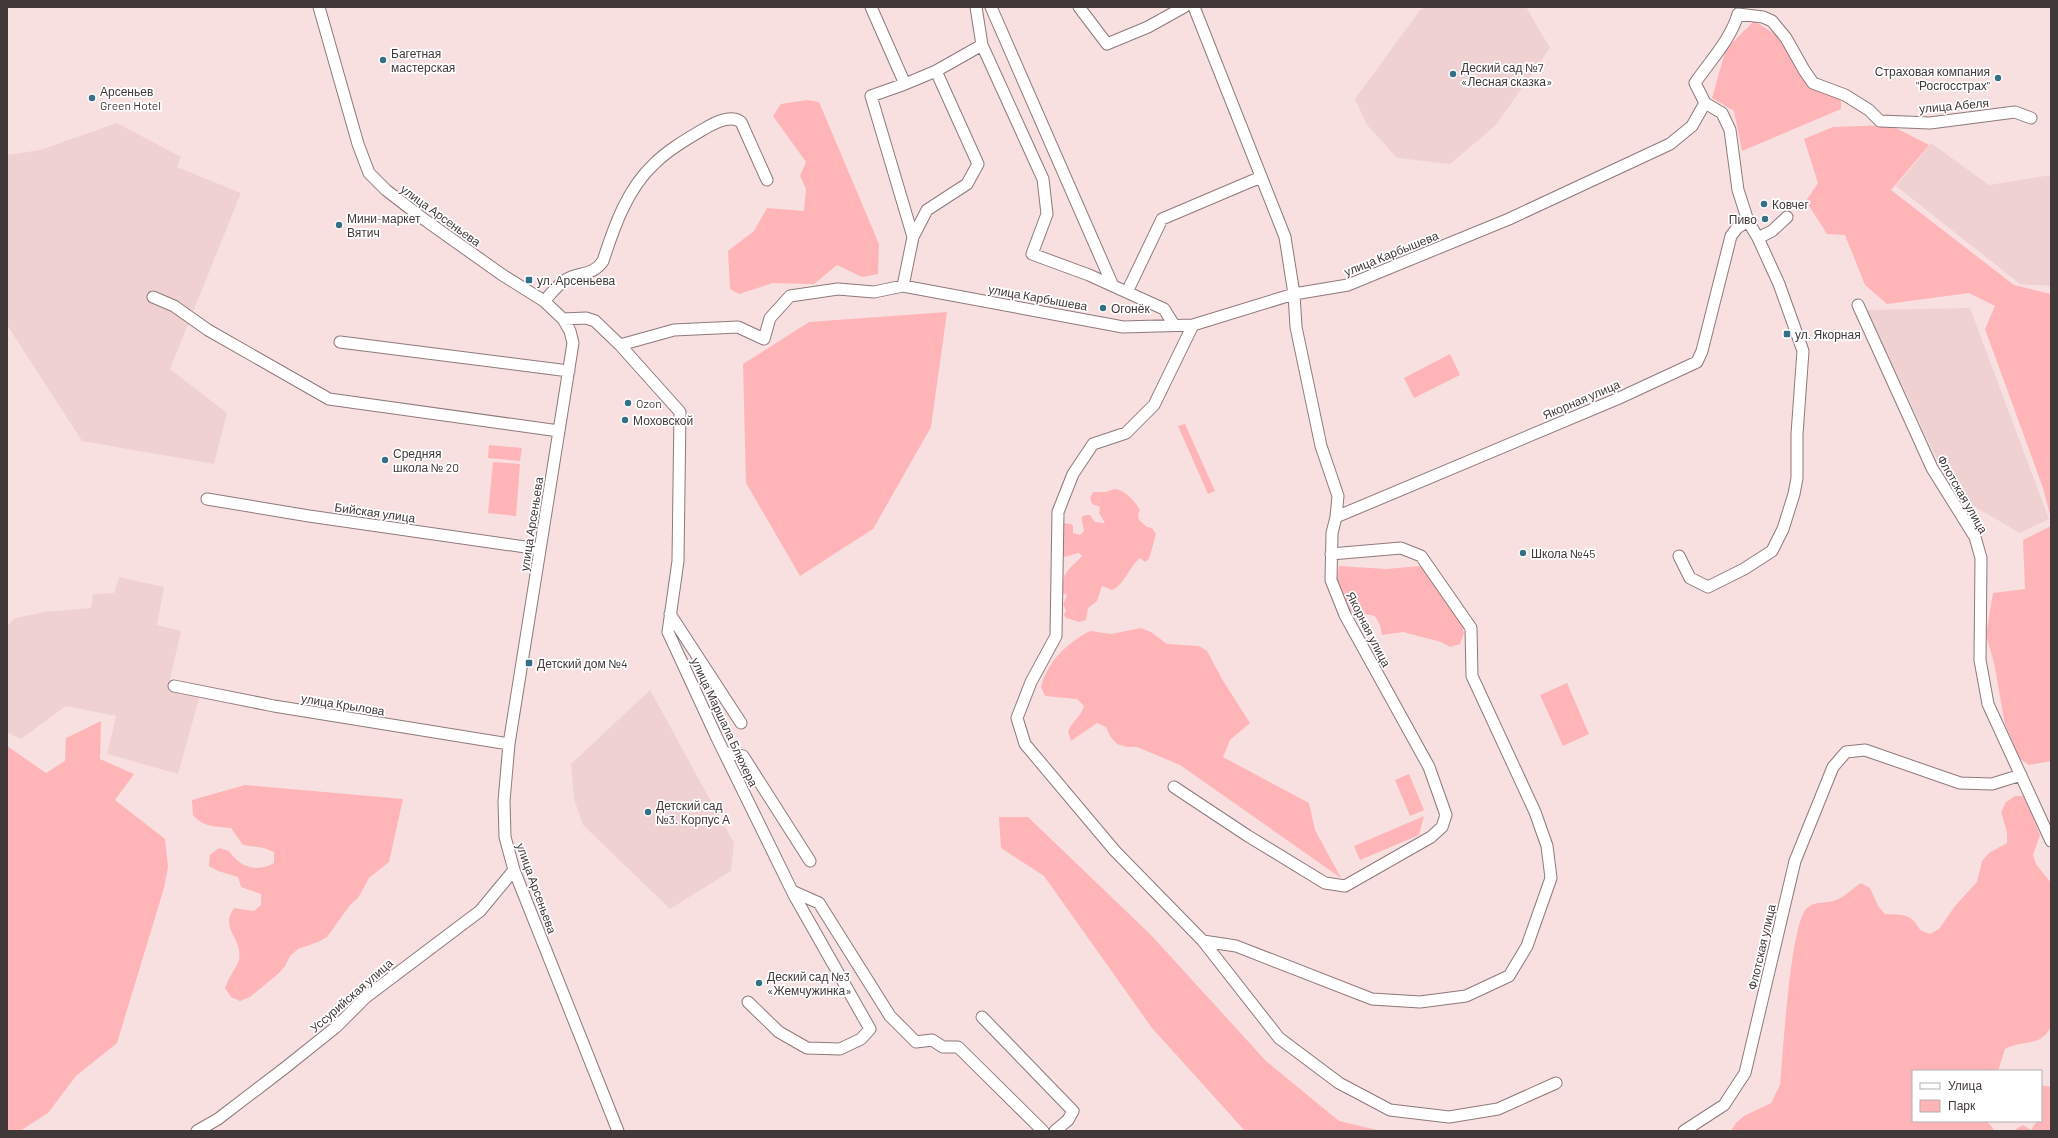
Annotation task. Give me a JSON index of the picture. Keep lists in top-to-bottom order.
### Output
{
  "streets": {
    "street": [
      "улица Абеля",
      "улица Арсеньева",
      "улица Карбышева",
      "Якорная улица",
      "Флотская улица",
      "Бийская улица",
      "улица Крылова",
      "улица Маршала Блюхера",
      "Уссурийская улица"
    ]
  },
  "crossings": [
    ["улица Арсеньева", "Бийская улица"],
    ["улица Арсеньева", "улица Крылова"],
    ["улица Арсеньева", "улица Маршала Блюхера"],
    ["улица Арсеньева", "Уссурийская улица"]
  ],
  "places": {
    "other": [
      "Багетная мастерская",
      "Деский сад №7 «Лесная сказка»",
      "Страховая компания \"Росгосстрах\"",
      "Арсеньев Green Hotel",
      "Ковчег",
      "Пиво",
      "Мини-маркет Вятич",
      "Огонёк",
      "Ozon",
      "Моховской",
      "Средняя школа № 20",
      "Школа №45",
      "Детский сад №3. Корпус А",
      "Деский сад №3 «Жемчужинка»"
    ],
    "transit": ["ул. Арсеньева", "ул. Якорная", "Детский дом №4"]
  },
  "legend": ["Улица", "Парк"]
}
